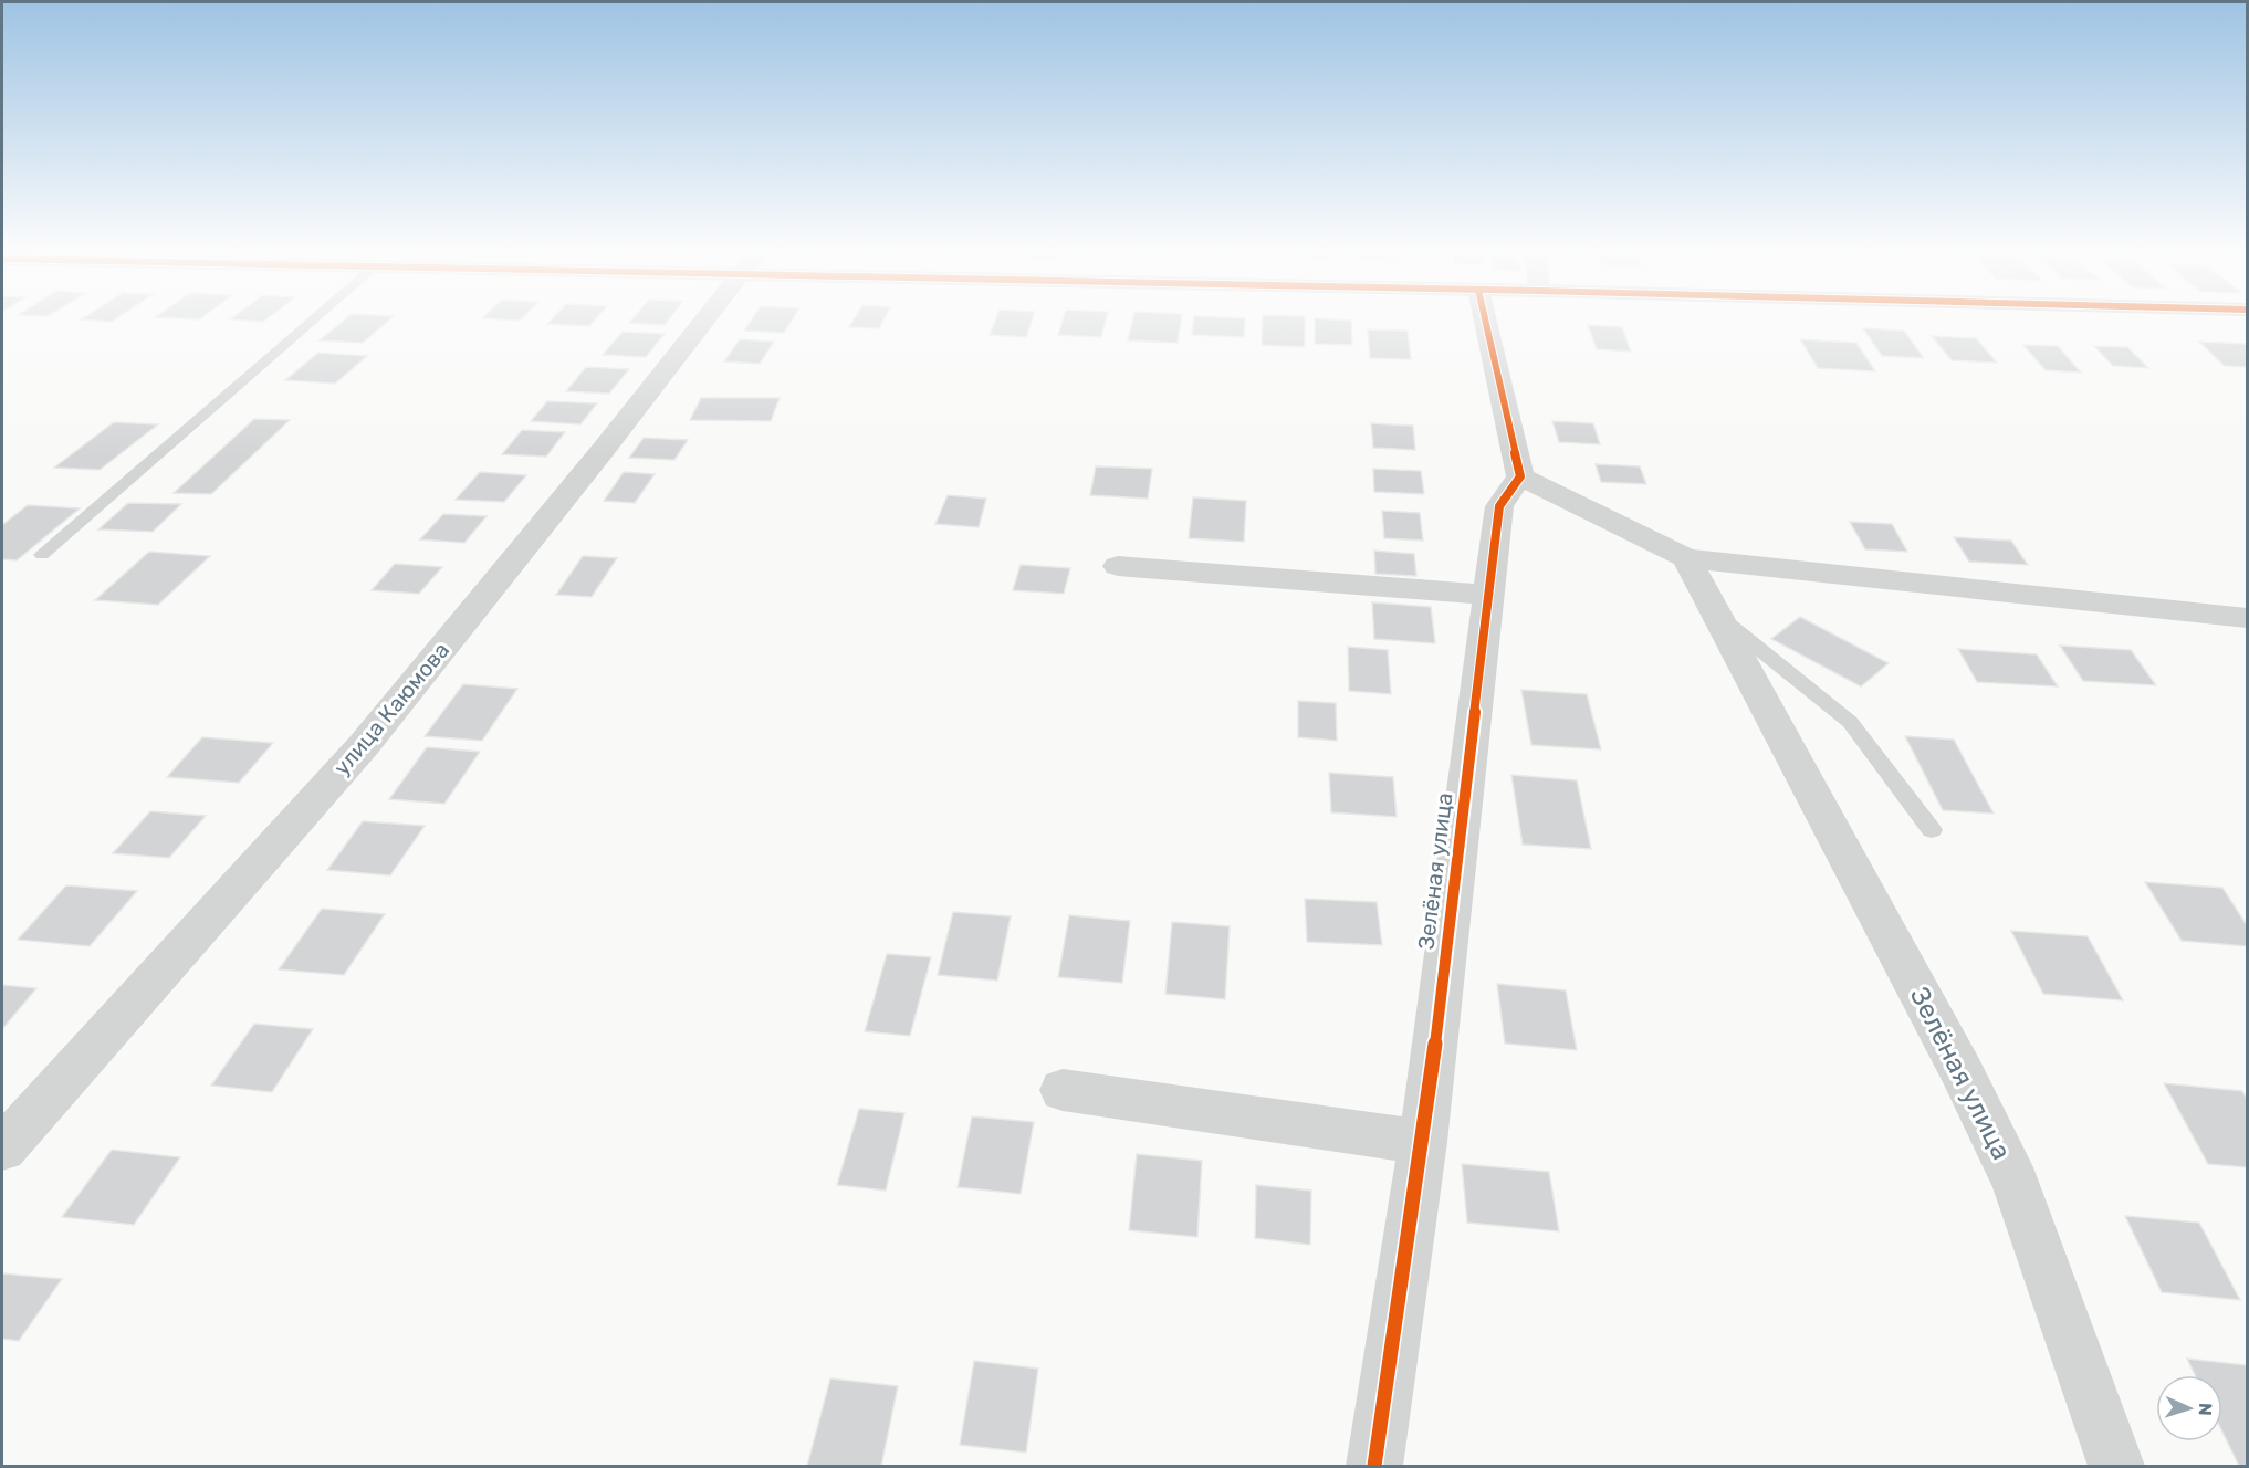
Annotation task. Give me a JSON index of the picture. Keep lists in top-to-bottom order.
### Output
{
  "streets": {
    "street": ["улица Каюмова", "Зелёная улица"]
  },
  "north": "right"
}
